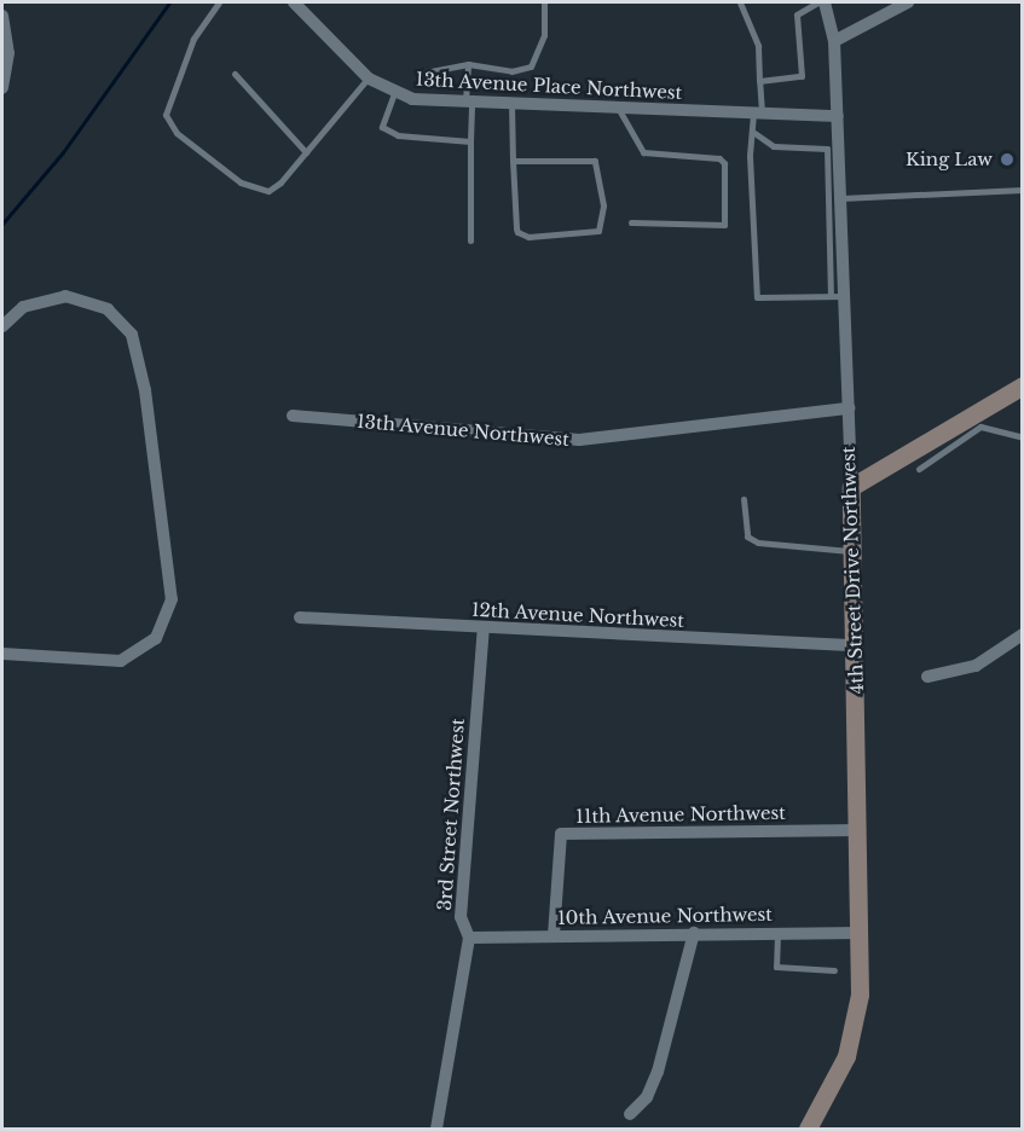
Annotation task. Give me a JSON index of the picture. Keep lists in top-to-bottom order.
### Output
{
  "streets": {
    "main road": ["4th Street Drive Northwest"],
    "street": [
      "13th Avenue Place Northwest",
      "13th Avenue Northwest",
      "12th Avenue Northwest",
      "3rd Street Northwest",
      "11th Avenue Northwest",
      "10th Avenue Northwest"
    ]
  },
  "crossings": [
    ["13th Avenue Place Northwest", "4th Street Drive Northwest"],
    ["13th Avenue Northwest", "4th Street Drive Northwest"],
    ["4th Street Drive Northwest", "12th Avenue Northwest"],
    ["4th Street Drive Northwest", "11th Avenue Northwest"],
    ["4th Street Drive Northwest", "10th Avenue Northwest"],
    ["12th Avenue Northwest", "3rd Street Northwest"],
    ["3rd Street Northwest", "10th Avenue Northwest"],
    ["11th Avenue Northwest", "10th Avenue Northwest"]
  ],
  "places": ["King Law"]
}
